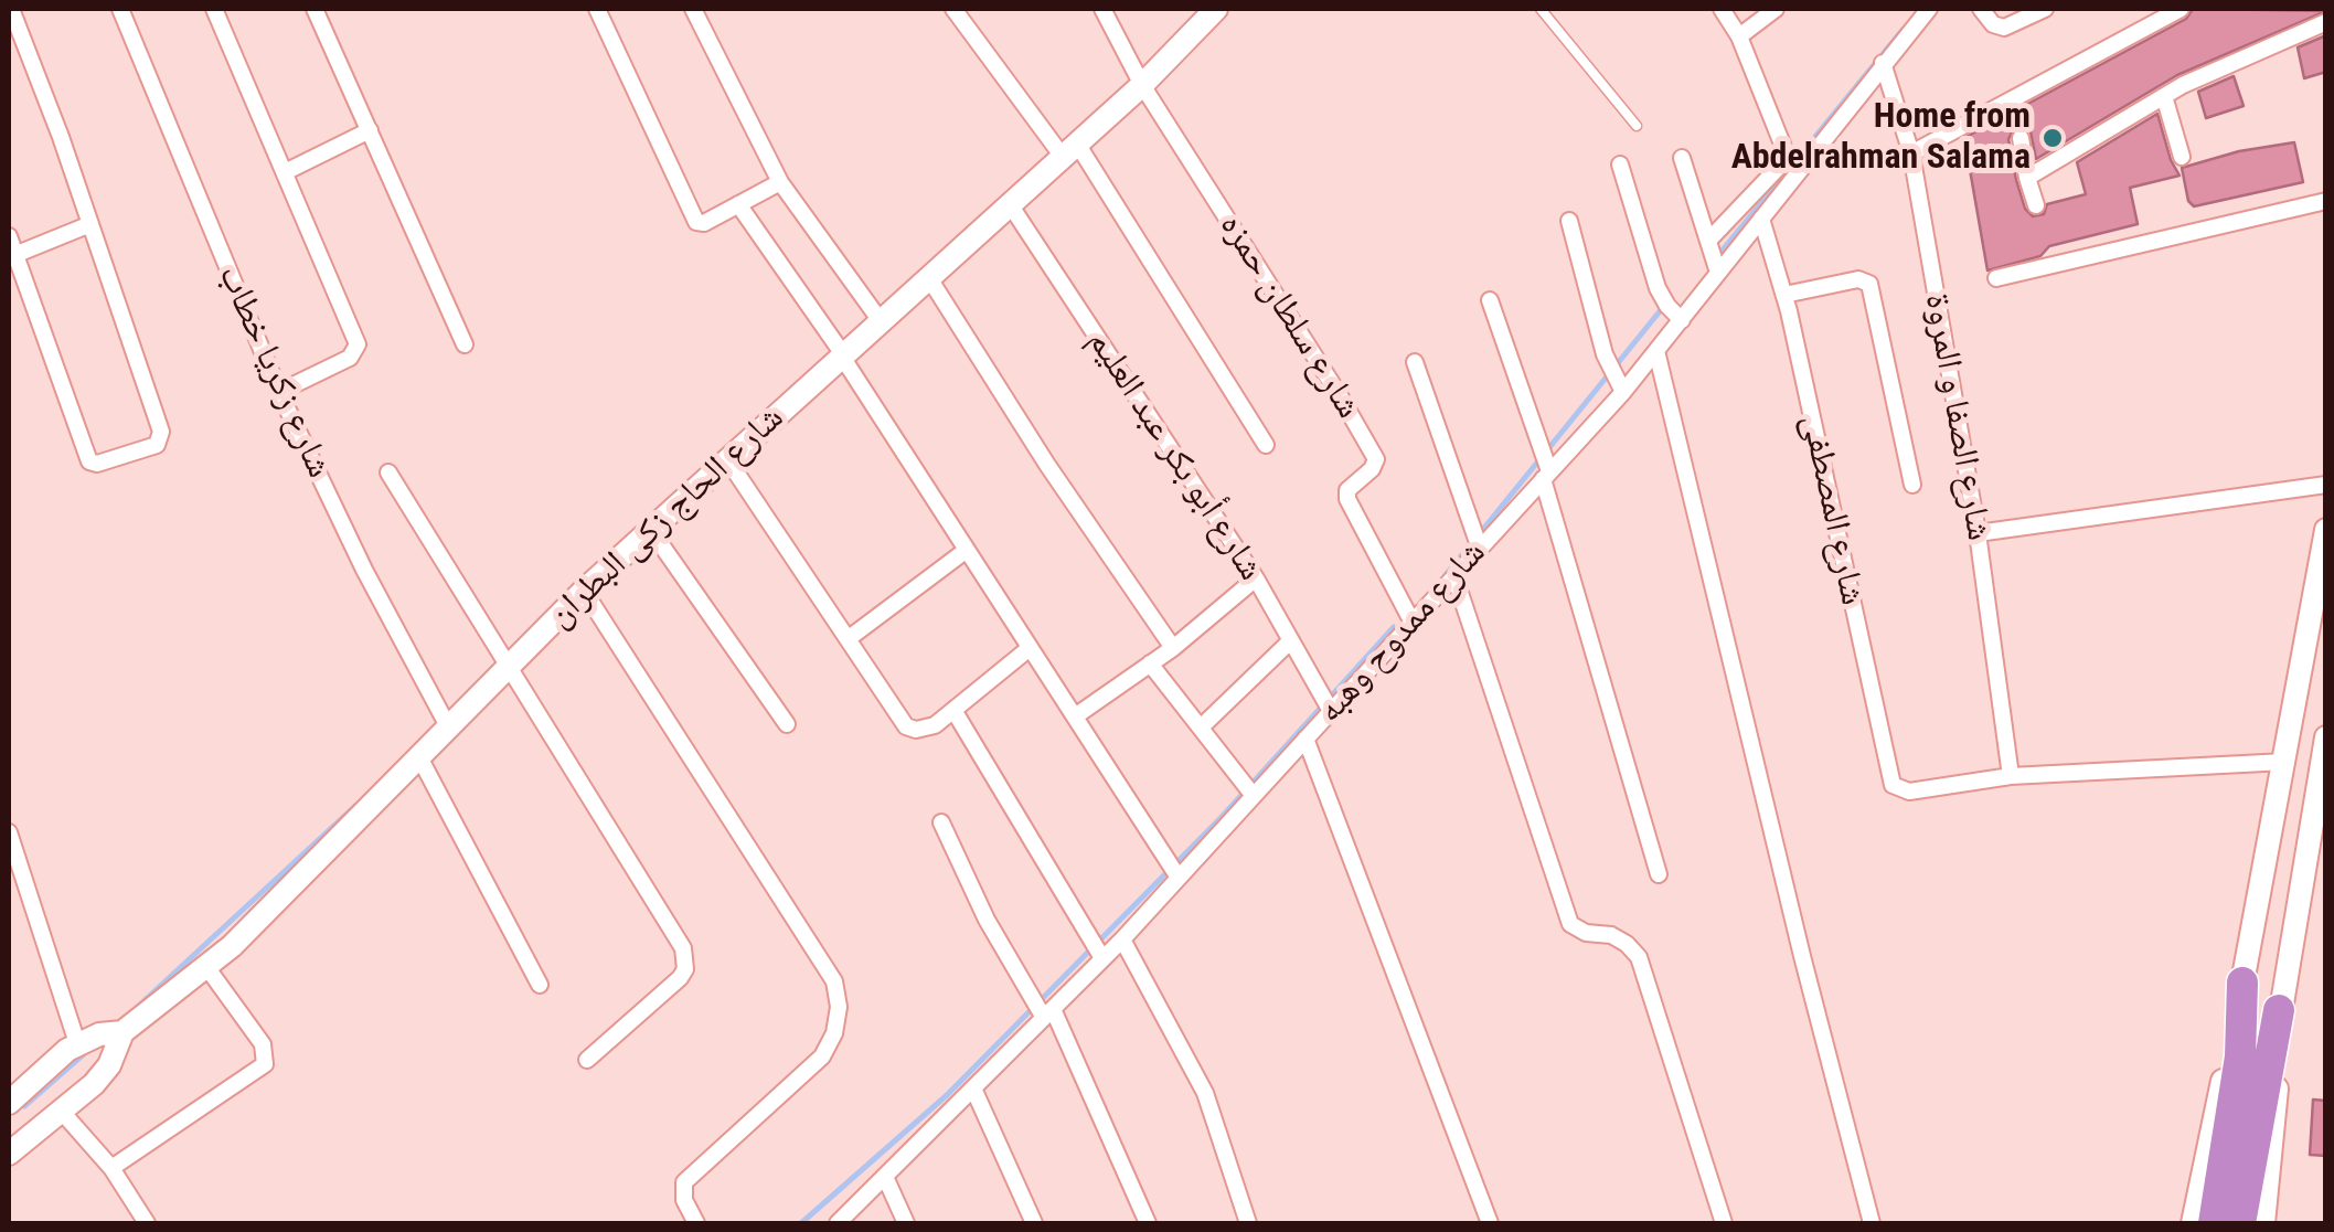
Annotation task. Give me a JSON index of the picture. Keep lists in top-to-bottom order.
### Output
{
  "streets": {
    "street": [
      "شارع سلطان حمزه",
      "شارع زكريا خطاب",
      "شارع الصفا و المروة",
      "شارع أبو بكر عبد العليم",
      "شارع المصطفى",
      "شارع الحاج زكى البطران",
      "شارع ممدوح وهبه"
    ]
  },
  "crossings": [
    ["شارع سلطان حمزه", "شارع الحاج زكى البطران"],
    ["شارع سلطان حمزه", "شارع ممدوح وهبه"],
    ["شارع زكريا خطاب", "شارع الحاج زكى البطران"],
    ["شارع الصفا و المروة", "شارع المصطفى"],
    ["شارع الصفا و المروة", "شارع ممدوح وهبه"],
    ["شارع أبو بكر عبد العليم", "شارع الحاج زكى البطران"],
    ["شارع أبو بكر عبد العليم", "شارع ممدوح وهبه"],
    ["شارع المصطفى", "شارع ممدوح وهبه"]
  ],
  "places": ["Home from Abdelrahman Salama"]
}
